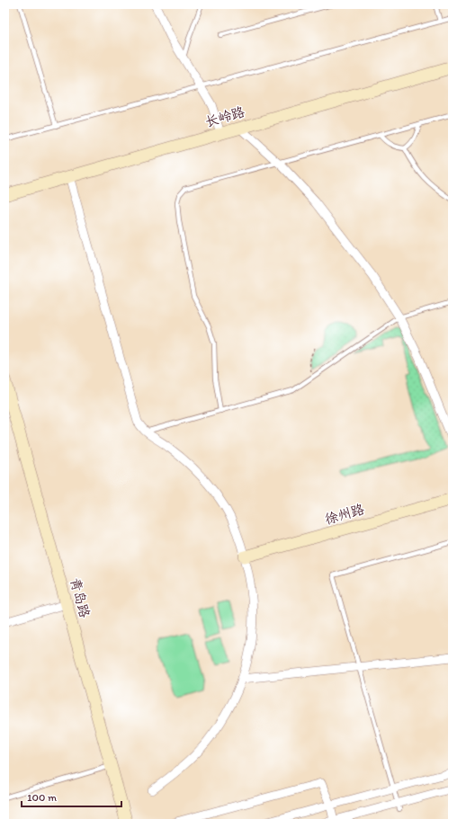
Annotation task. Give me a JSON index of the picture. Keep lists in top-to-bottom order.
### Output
{
  "streets": {
    "street": ["长岭路", "徐州路", "青岛路"]
  },
  "scale_bar": "100 m"
}
